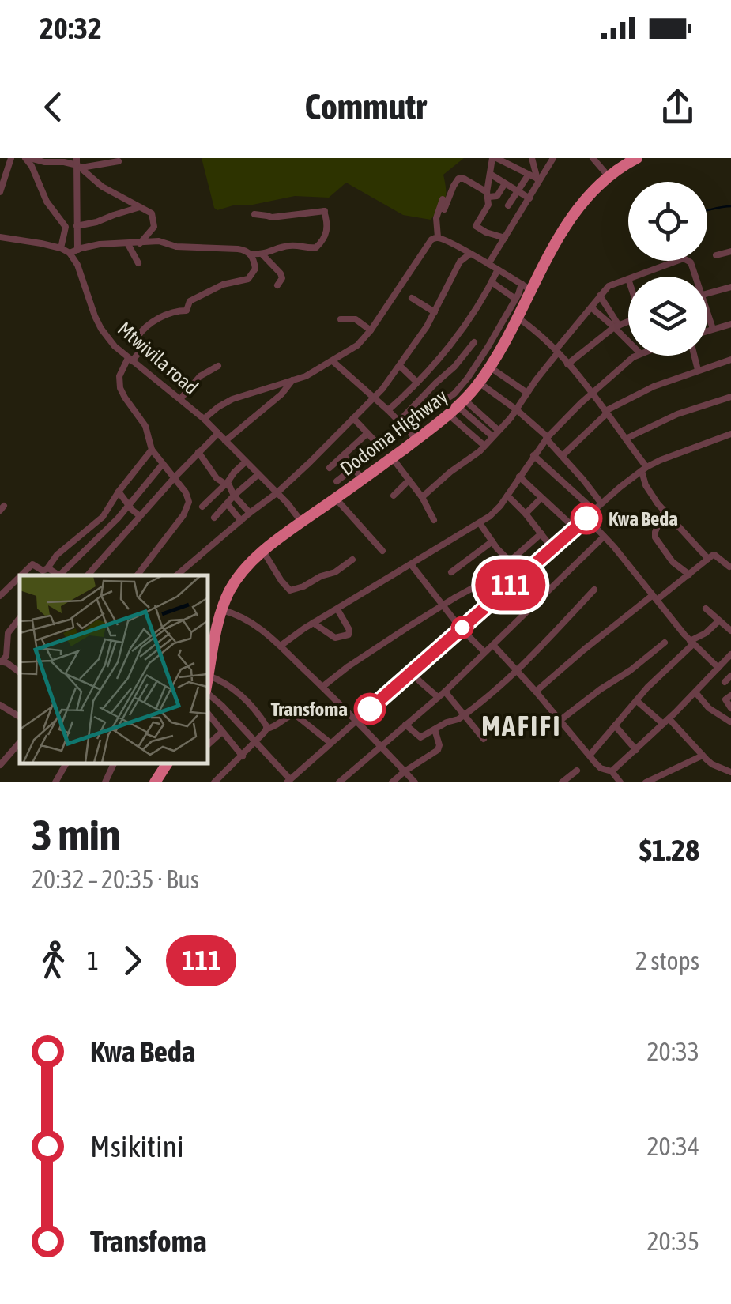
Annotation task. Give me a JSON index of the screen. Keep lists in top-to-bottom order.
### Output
{
  "streets": {
    "highway": ["Dodoma Highway"],
    "street": ["Mtwivila road"]
  },
  "crossings": [
    ["Mtwivila road", "Dodoma Highway"]
  ],
  "districts": ["MAFIFI"],
  "places": ["Kwa Beda", "Transfoma"],
  "lines": ["bus line 111"],
  "page": {
    "status": "20:32",
    "header": "Commutr",
    "on_map": "111",
    "heading": ["3 min", "20:32 – 20:35 · Bus", "$1.28"],
    "legs": ["1", "111", "2 stops"],
    "list": [
      {
        "name": "Kwa Beda",
        "value": "20:33"
      },
      {
        "name": "Msikitini",
        "value": "20:34"
      },
      {
        "name": "Transfoma",
        "value": "20:35"
      }
    ]
  }
}
